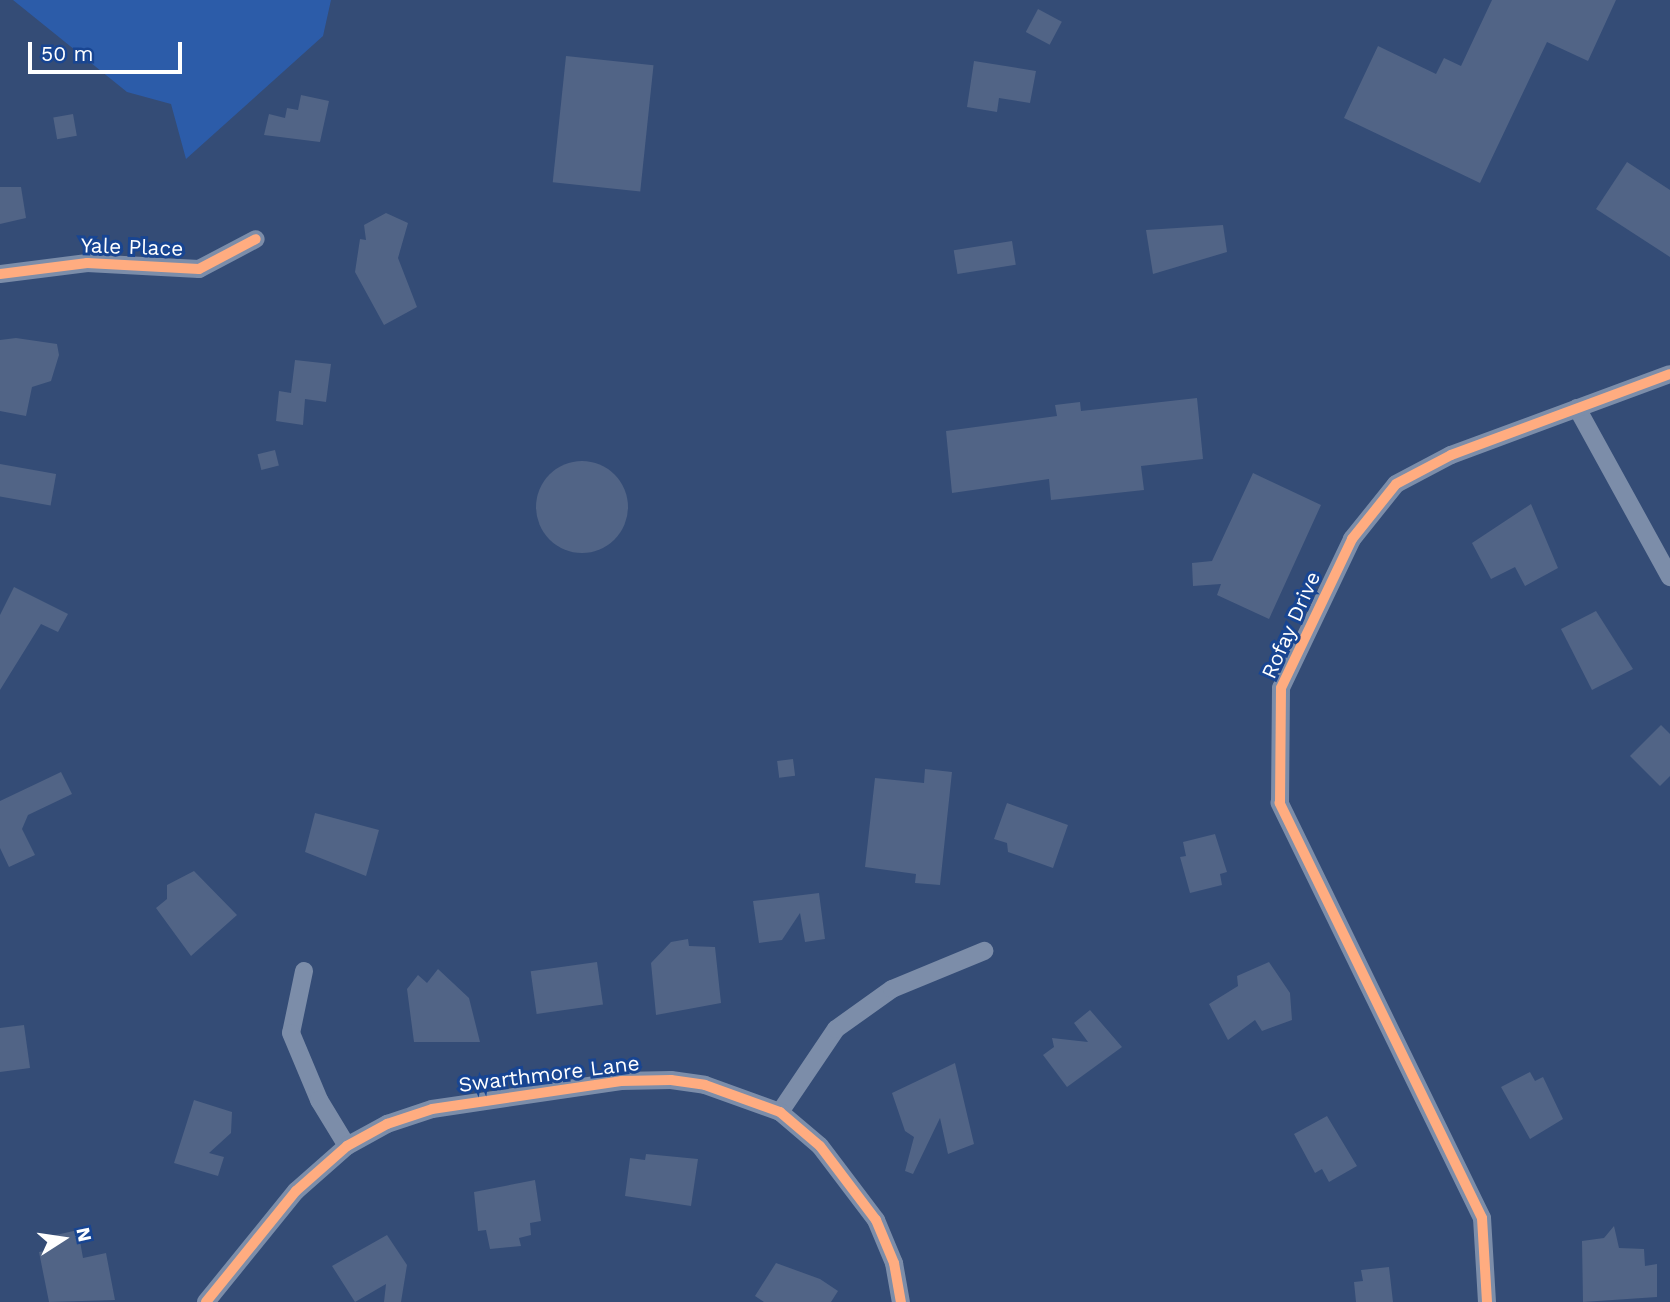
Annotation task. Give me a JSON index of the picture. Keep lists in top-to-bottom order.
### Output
{
  "streets": {
    "street": ["Yale Place", "Rofay Drive", "Swarthmore Lane"]
  },
  "scale_bar": "50 m",
  "north": "right"
}
